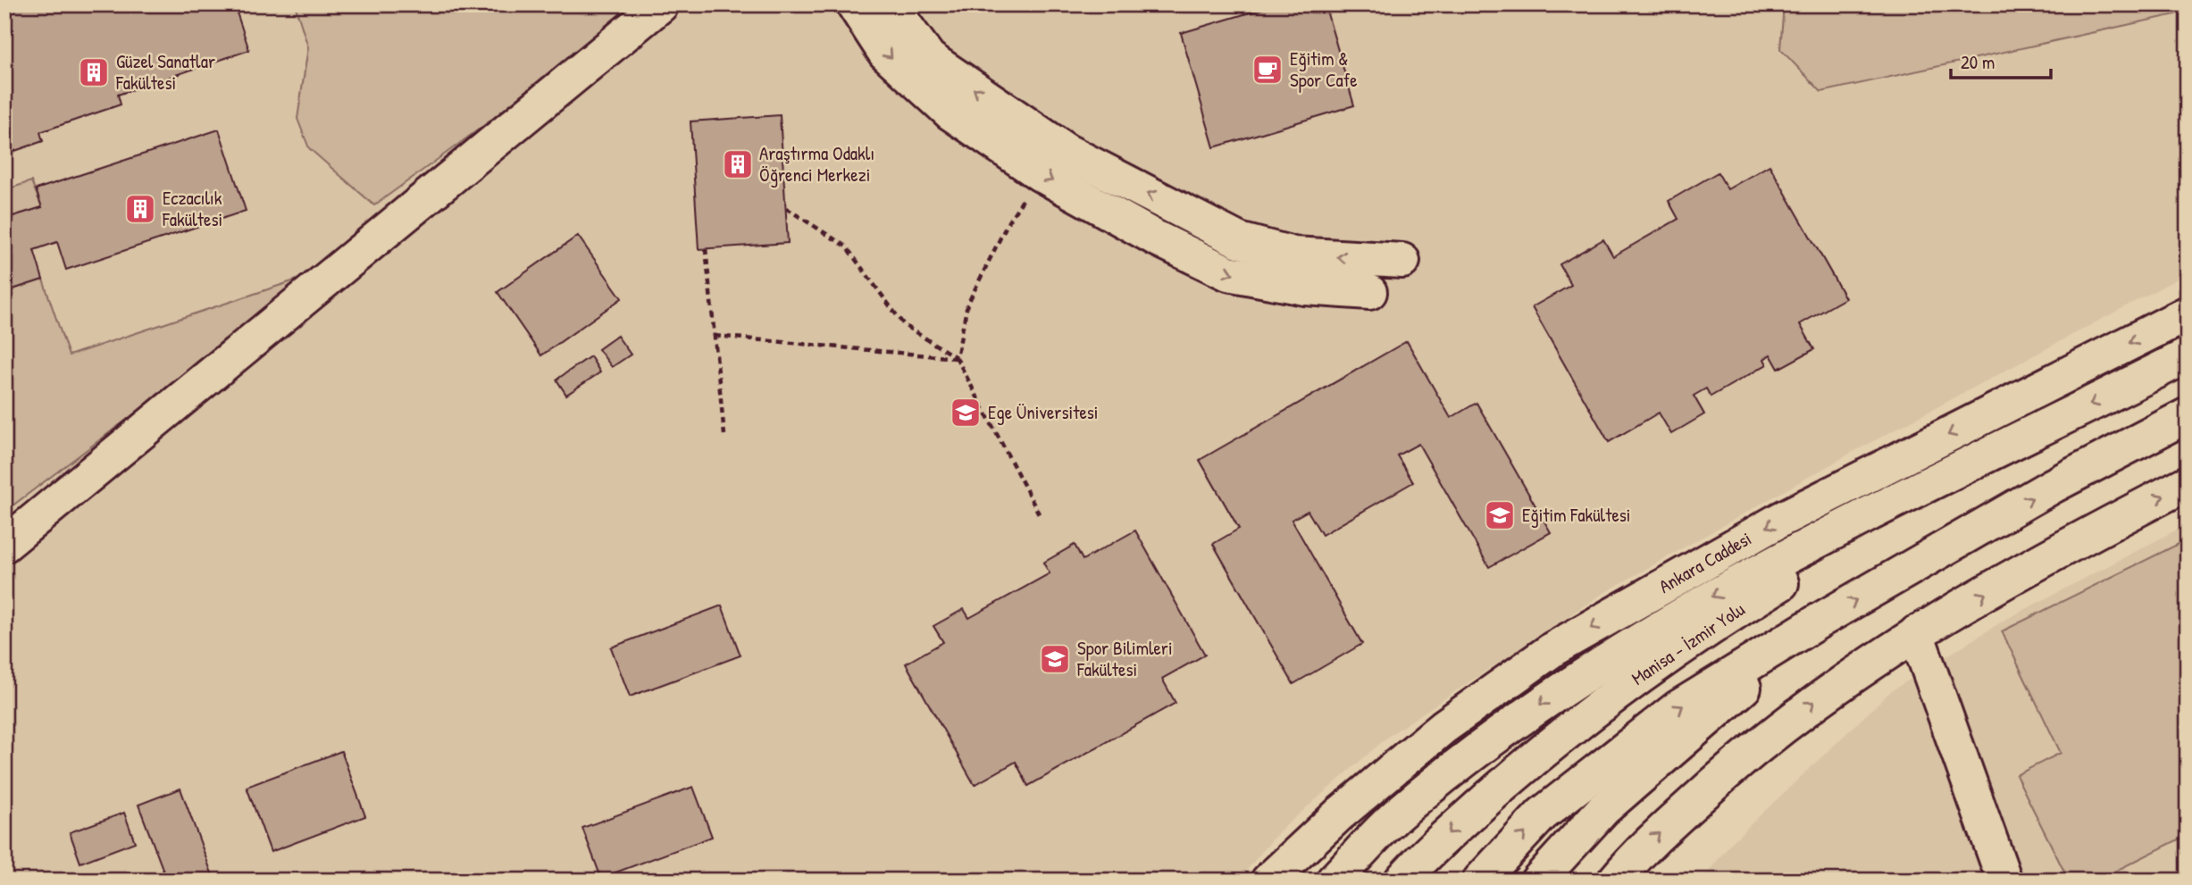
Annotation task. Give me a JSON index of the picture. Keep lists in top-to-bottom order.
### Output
{
  "streets": {
    "main road": ["Ankara Caddesi", "Manisa - İzmir Yolu"]
  },
  "crossings": [
    ["Ankara Caddesi", "Manisa - İzmir Yolu"]
  ],
  "places": {
    "cafe": ["Eğitim & Spor Cafe"],
    "building": ["Güzel Sanatlar Fakültesi", "Araştırma Odaklı Öğrenci Merkezi", "Eczacılık Fakültesi"],
    "school or university": ["Ege Üniversitesi", "Eğitim Fakültesi", "Spor Bilimleri Fakültesi"]
  },
  "scale_bar": "20 m"
}
